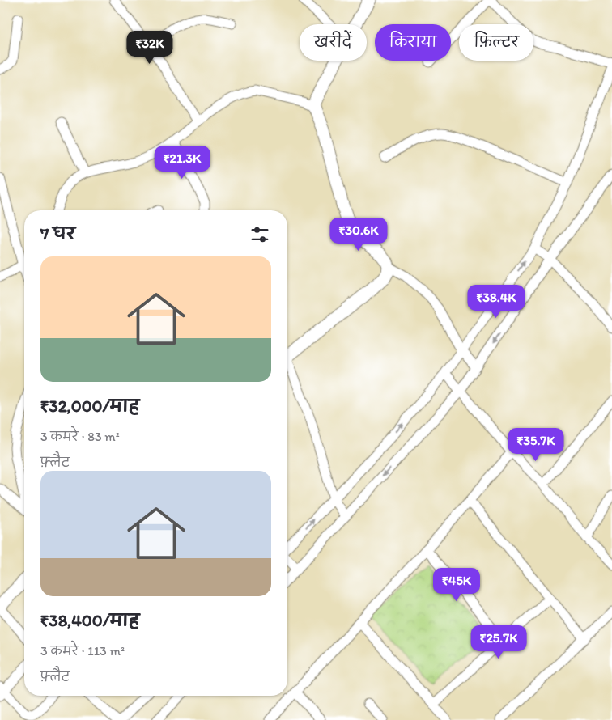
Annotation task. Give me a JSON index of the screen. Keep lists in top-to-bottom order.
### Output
{
  "page": {
    "chip": ["खरीदें", "किराया", "फ़िल्टर"],
    "price": [
      "₹32K",
      "₹21.3K",
      "₹30.6K",
      "₹38.4K",
      "₹35.7K",
      "₹45K",
      "₹25.7K"
    ],
    "heading": "7 घर",
    "list": [
      {
        "name": "₹32,000/माह",
        "note": "3 कमरे · 83 m² · फ़्लैट"
      },
      {
        "name": "₹38,400/माह",
        "note": "3 कमरे · 113 m² · फ़्लैट"
      }
    ]
  }
}
